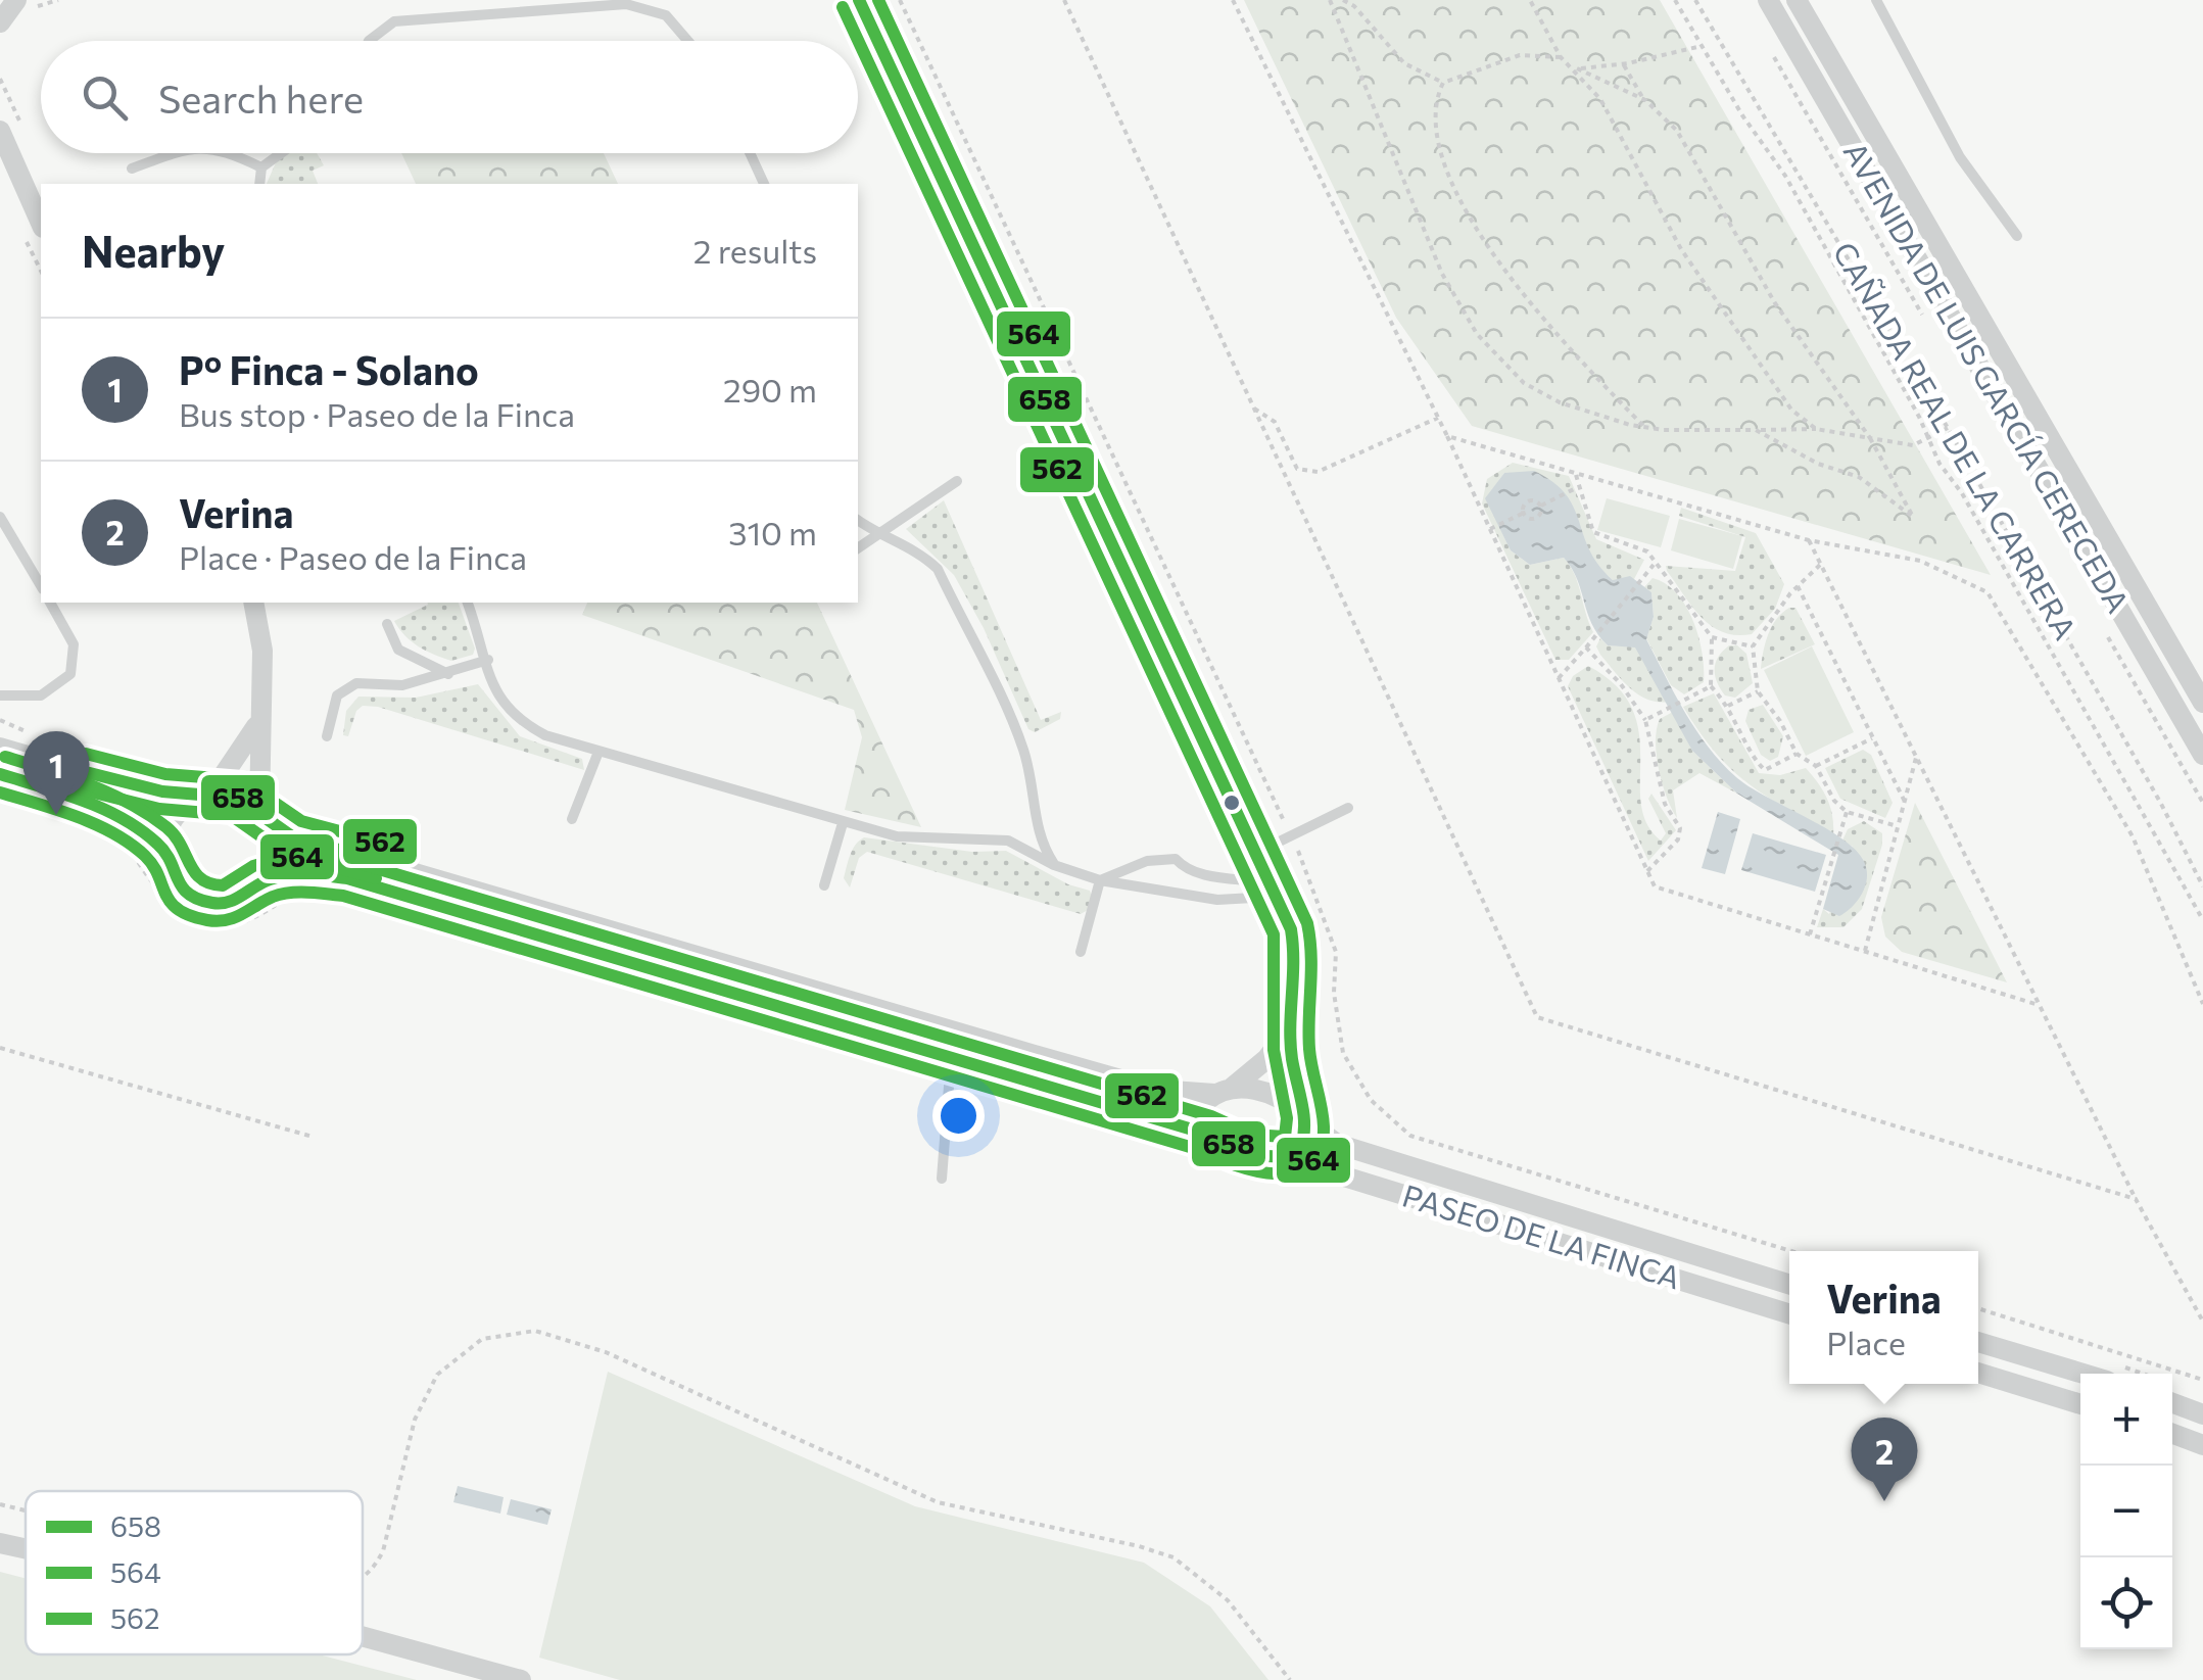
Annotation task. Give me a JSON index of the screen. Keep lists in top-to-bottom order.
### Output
{
  "streets": {
    "street": ["AVENIDA DE LUIS GARCÍA CERECEDA", "PASEO DE LA FINCA"],
    "path": ["CAÑADA REAL DE LA CARRERA"]
  },
  "lines": ["transit line 658", "transit line 564", "transit line 562"],
  "legend": ["658", "564", "562"],
  "page": {
    "search": "Search here",
    "heading": ["Nearby", "2 results"],
    "list": [
      {
        "mark": "1",
        "name": "Pº Finca - Solano",
        "note": "Bus stop · Paseo de la Finca",
        "value": "290 m"
      },
      {
        "mark": "2",
        "name": "Verina",
        "note": "Place · Paseo de la Finca",
        "value": "310 m"
      }
    ],
    "pins": ["1", "2"],
    "popup": ["Verina", "Place"],
    "map_buttons": ["+", "−"]
  }
}
